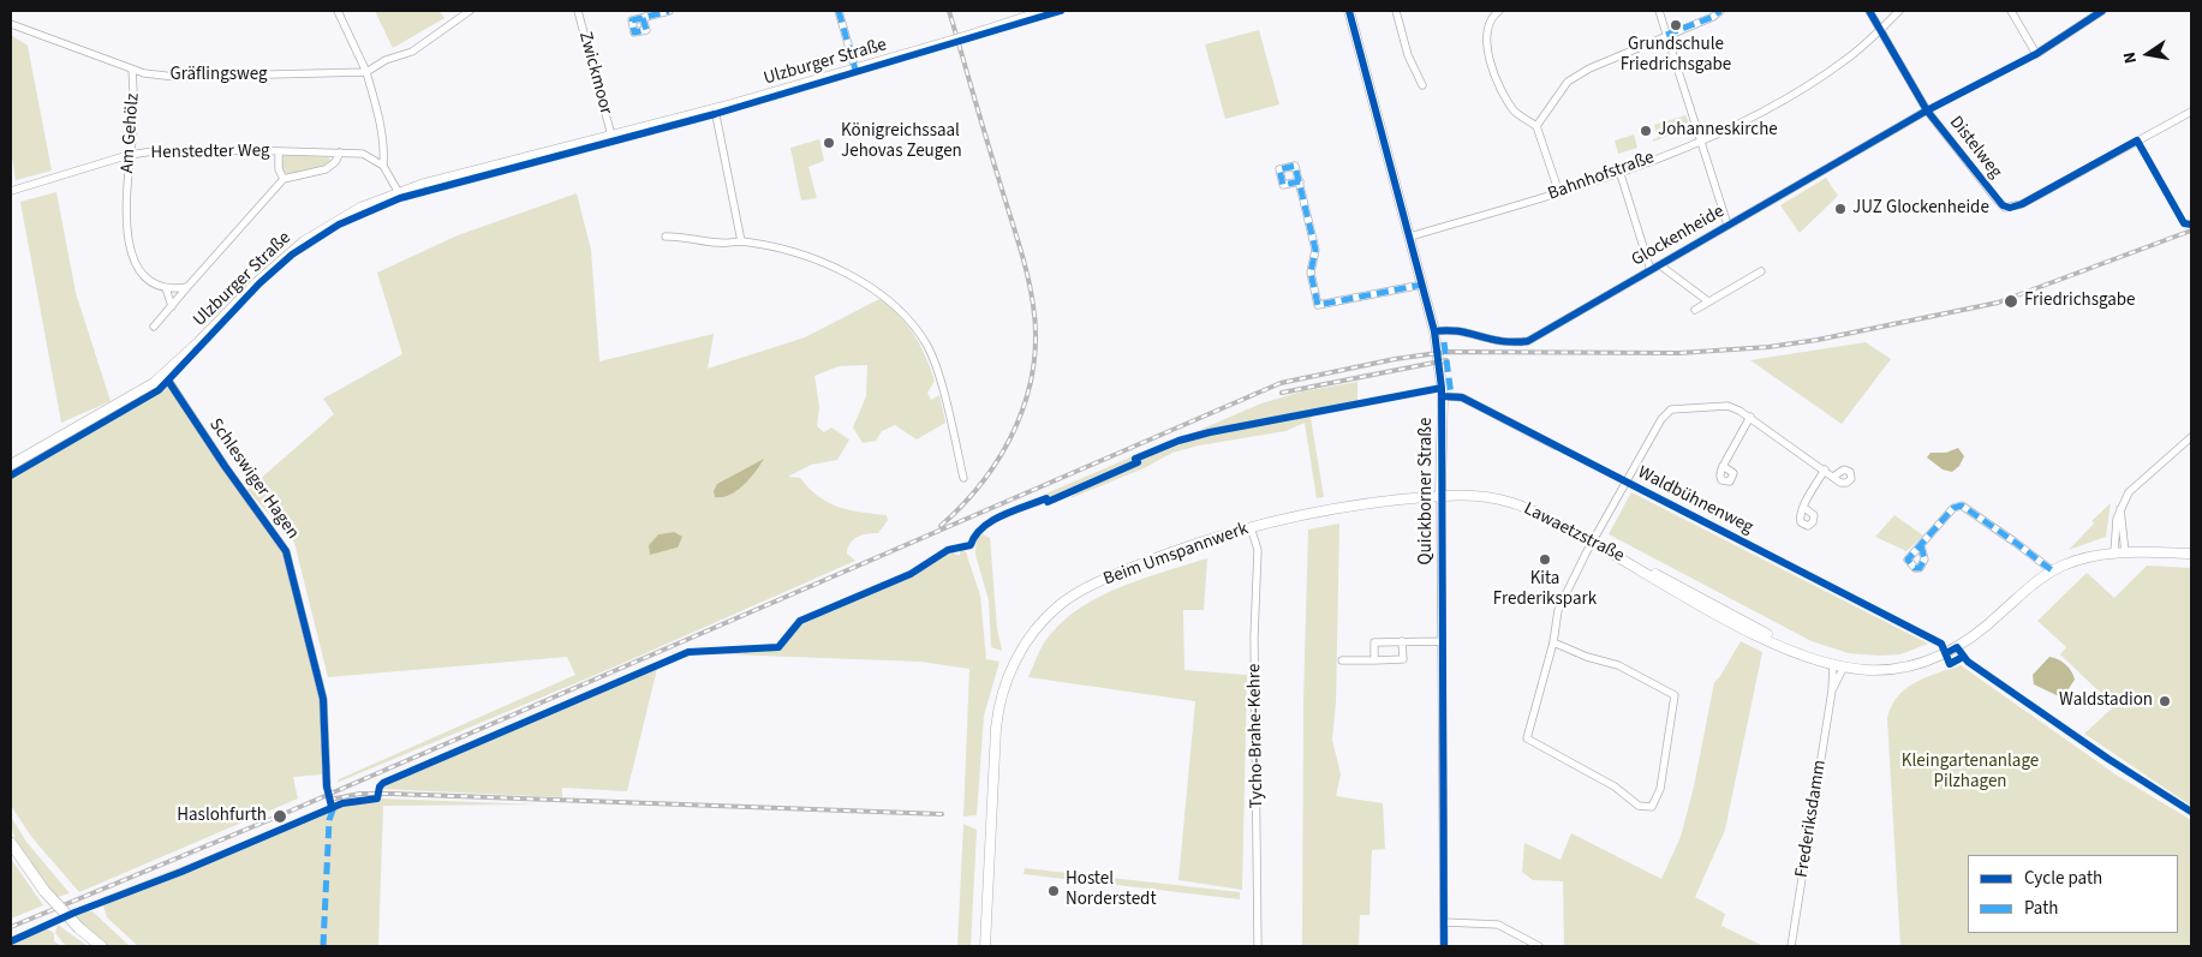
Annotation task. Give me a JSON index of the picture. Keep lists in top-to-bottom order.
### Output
{
  "streets": {
    "street": [
      "Ulzburger Straße",
      "Zwickmoor",
      "Gräflingsweg",
      "Am Gehölz",
      "Distelweg",
      "Henstedter Weg",
      "Bahnhofstraße",
      "Glockenheide",
      "Schleswiger Hagen",
      "Quickborner Straße",
      "Lawaetzstraße",
      "Beim Umspannwerk",
      "Tycho-Brahe-Kehre",
      "Frederiksdamm"
    ],
    "cycle path": ["Waldbühnenweg"]
  },
  "crossings": [
    ["Ulzburger Straße", "Zwickmoor"],
    ["Ulzburger Straße", "Schleswiger Hagen"],
    ["Gräflingsweg", "Am Gehölz"],
    ["Am Gehölz", "Henstedter Weg"],
    ["Distelweg", "Bahnhofstraße"],
    ["Distelweg", "Glockenheide"],
    ["Bahnhofstraße", "Quickborner Straße"],
    ["Glockenheide", "Quickborner Straße"],
    ["Quickborner Straße", "Lawaetzstraße"],
    ["Quickborner Straße", "Beim Umspannwerk"],
    ["Lawaetzstraße", "Beim Umspannwerk"],
    ["Lawaetzstraße", "Frederiksdamm"],
    ["Beim Umspannwerk", "Tycho-Brahe-Kehre"]
  ],
  "parks": ["Kleingartenanlage Pilzhagen"],
  "places": [
    "Grundschule Friedrichsgabe",
    "Johanneskirche",
    "Königreichssaal Jehovas Zeugen",
    "JUZ Glockenheide",
    "Friedrichsgabe",
    "Kita Frederikspark",
    "Waldstadion",
    "Haslohfurth",
    "Hostel Norderstedt"
  ],
  "legend": ["Cycle path", "Path"],
  "north": "left"
}
